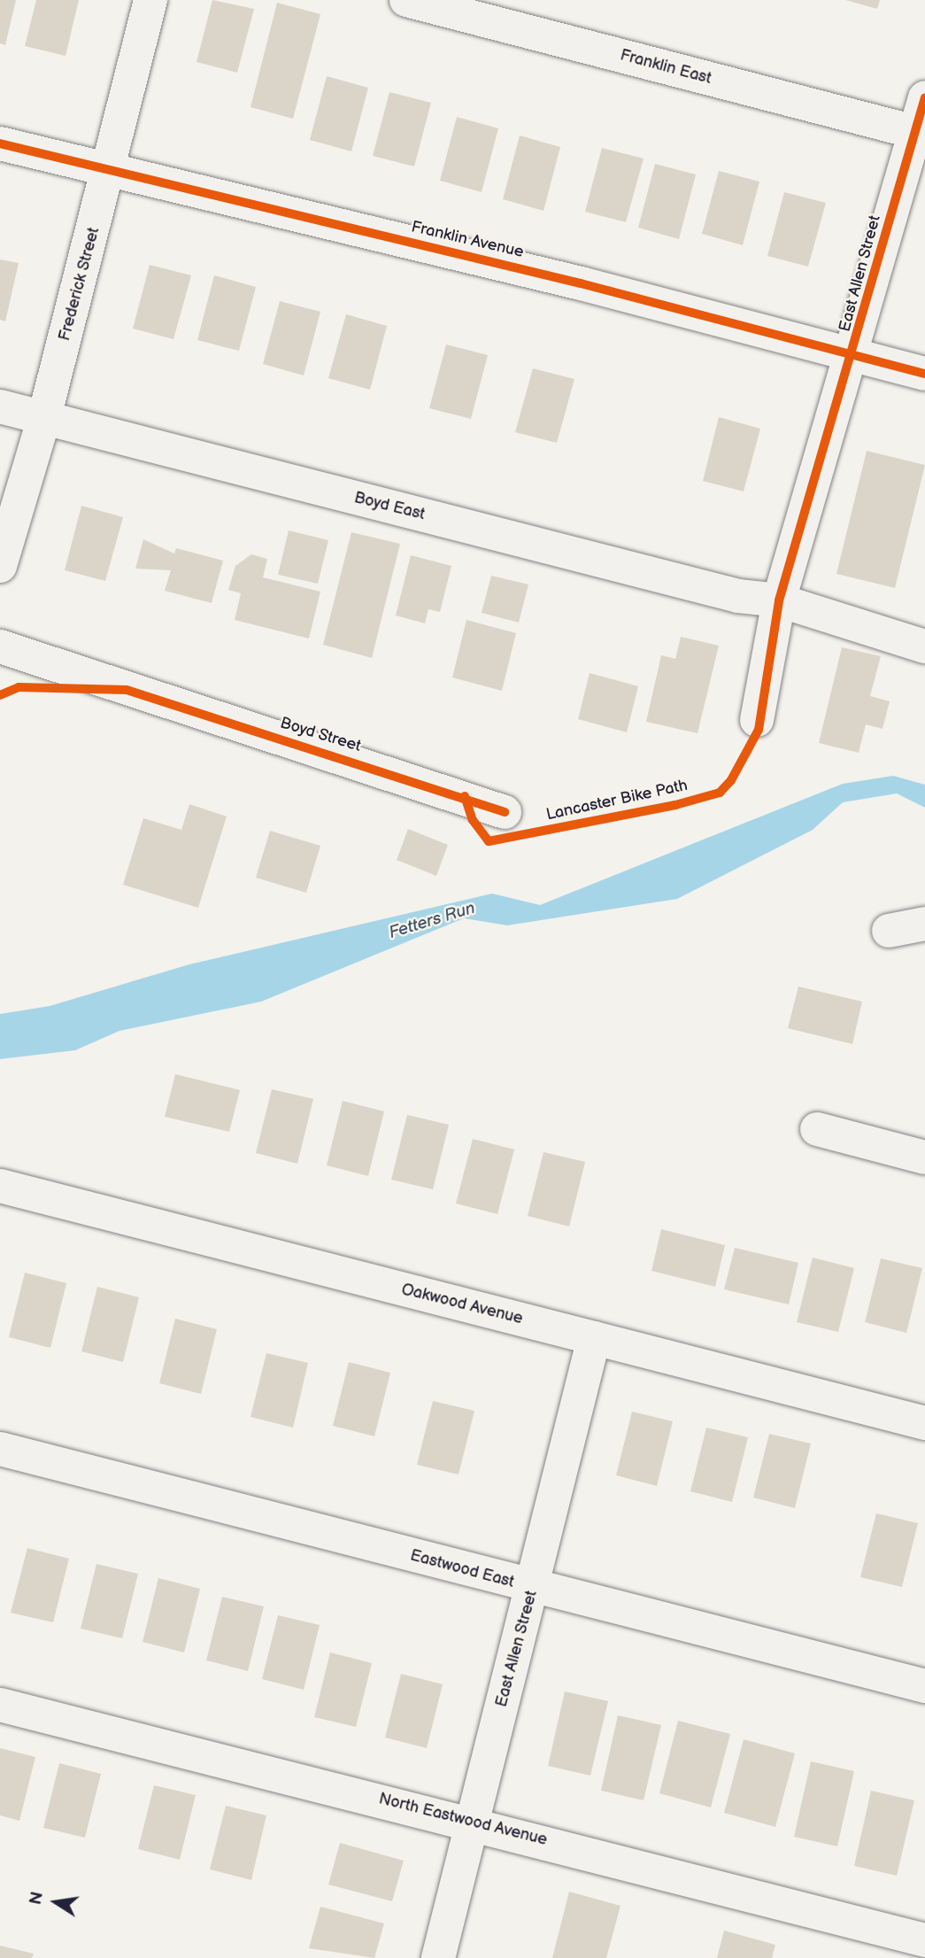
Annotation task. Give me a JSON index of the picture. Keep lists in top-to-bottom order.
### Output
{
  "streets": {
    "street": [
      "Franklin East",
      "Franklin Avenue",
      "East Allen Street",
      "Frederick Street",
      "Boyd East",
      "Boyd Street",
      "Oakwood Avenue",
      "Eastwood East",
      "North Eastwood Avenue"
    ],
    "cycle path": ["Lancaster Bike Path"]
  },
  "crossings": [
    ["Franklin East", "East Allen Street"],
    ["Franklin Avenue", "East Allen Street"],
    ["Franklin Avenue", "Frederick Street"],
    ["East Allen Street", "Boyd East"],
    ["East Allen Street", "Oakwood Avenue"],
    ["East Allen Street", "Eastwood East"],
    ["East Allen Street", "North Eastwood Avenue"],
    ["Frederick Street", "Boyd East"]
  ],
  "water": ["Fetters Run"],
  "north": "left"
}
